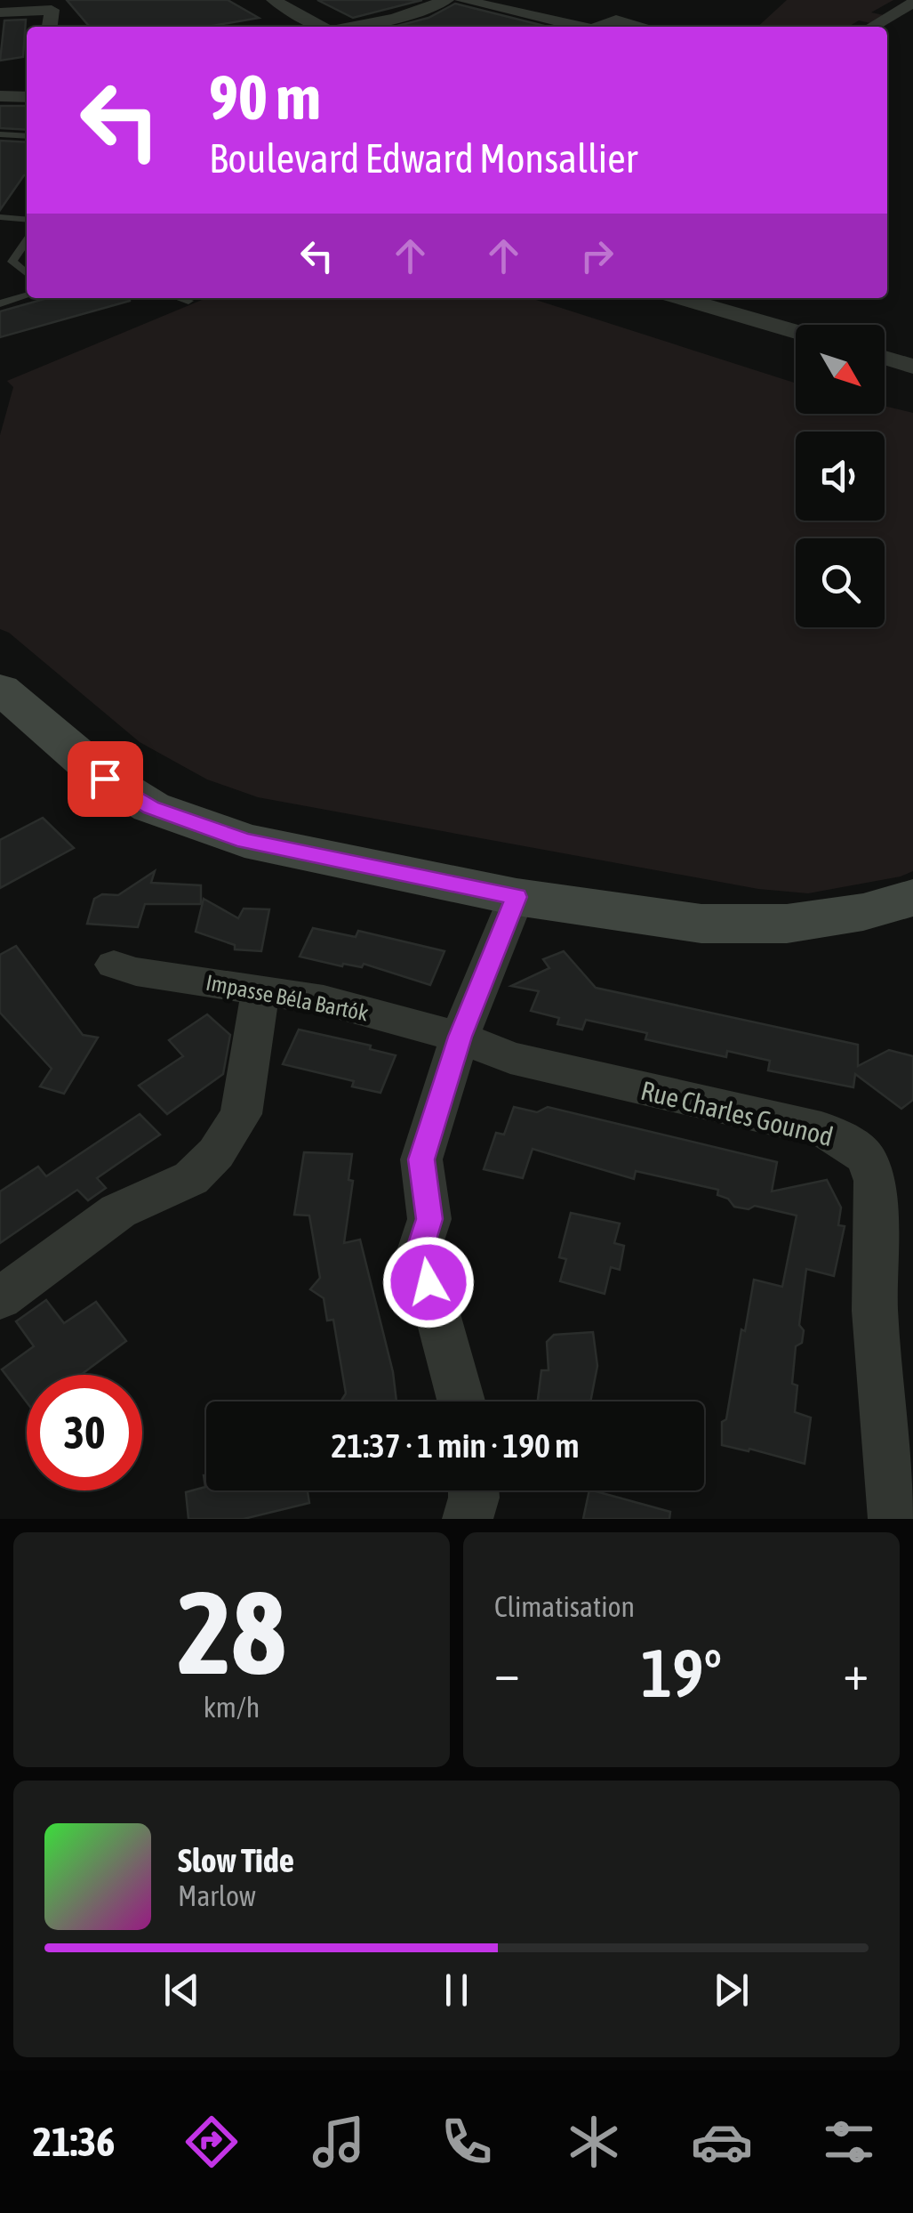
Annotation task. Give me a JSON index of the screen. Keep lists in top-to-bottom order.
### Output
{
  "streets": {
    "street": ["Impasse Béla Bartók", "Rue Charles Gounod"]
  },
  "crossings": [
    ["Impasse Béla Bartók", "Rue Charles Gounod"]
  ],
  "north": "bottom right",
  "page": {
    "turn": ["90 m", "Boulevard Edward Monsallier"],
    "limit": "30",
    "trip": "21:37 · 1 min · 190 m",
    "tile": [
      ["28", "km/h"],
      "Climatisation"
    ],
    "heat": ["−", "19°", "+"],
    "song": ["Slow Tide", "Marlow"],
    "tabs": "21:36"
  }
}
